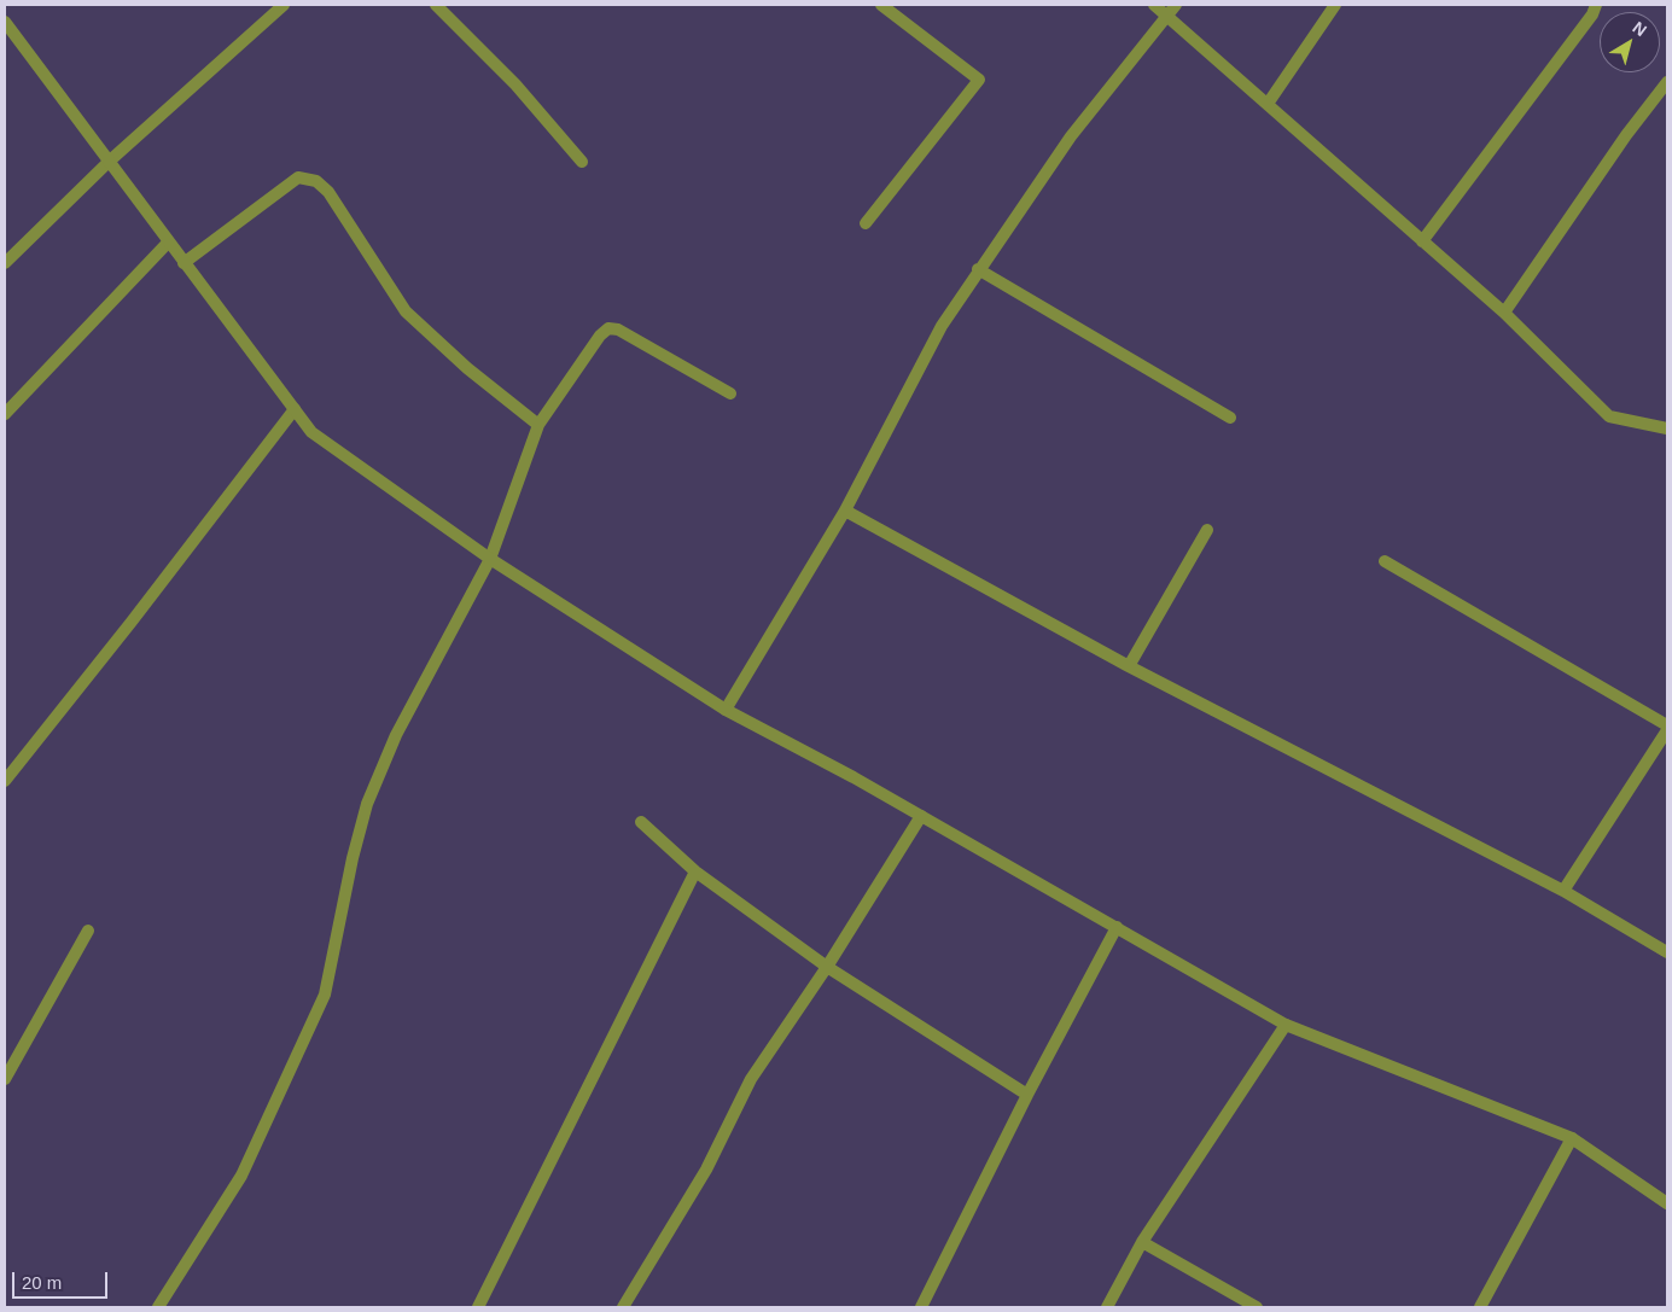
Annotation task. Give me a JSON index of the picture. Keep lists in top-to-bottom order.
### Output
{
  "scale_bar": "20 m",
  "north": "top right"
}
